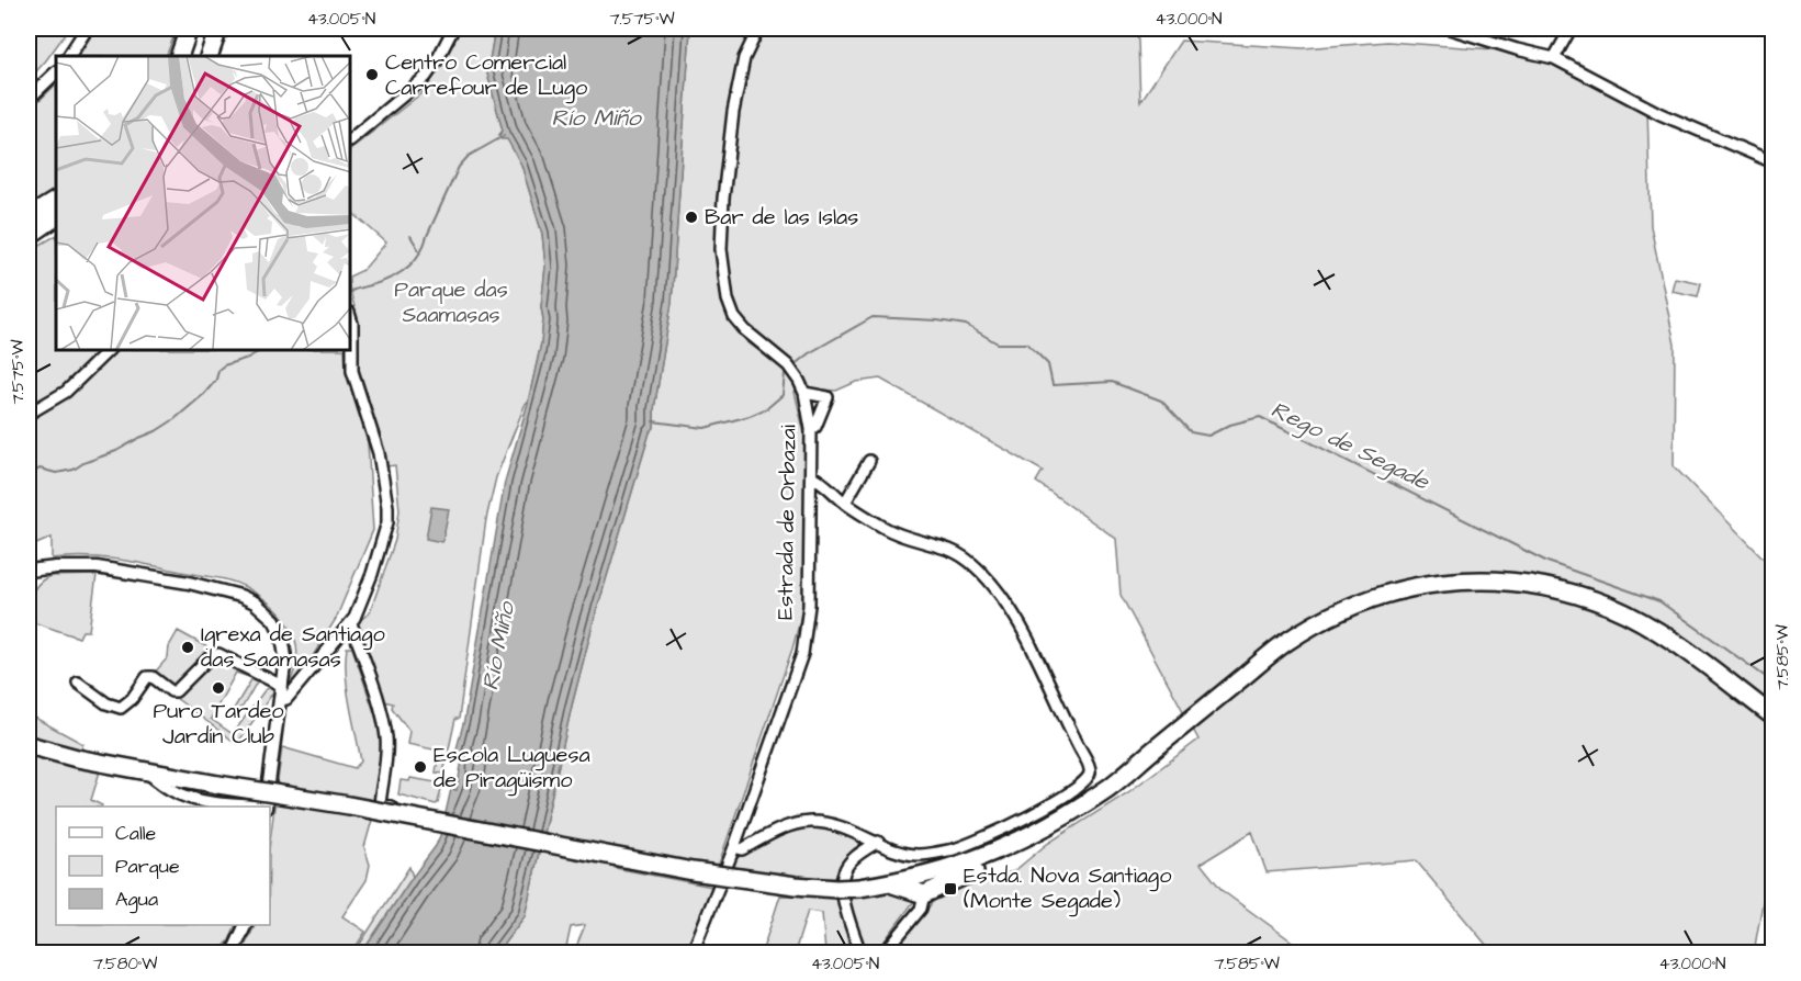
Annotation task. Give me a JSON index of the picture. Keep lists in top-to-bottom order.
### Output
{
  "streets": {
    "street": ["Estrada de Orbazai"]
  },
  "water": ["Río Miño", "Rego de Segade"],
  "parks": ["Parque das Saamasas"],
  "places": {
    "other": [
      "Centro Comercial Carrefour de Lugo",
      "Bar de las Islas",
      "Igrexa de Santiago das Saamasas",
      "Puro Tardeo Jardín Club",
      "Escola Luguesa de Piragüismo"
    ],
    "transit": ["Estda. Nova Santiago (Monte Segade)"]
  },
  "legend": ["Calle", "Parque", "Agua"],
  "coordinates": [
    "43.005°N",
    "7.575°W",
    "43.000°N",
    "7.585°W",
    "7.580°W"
  ]
}
